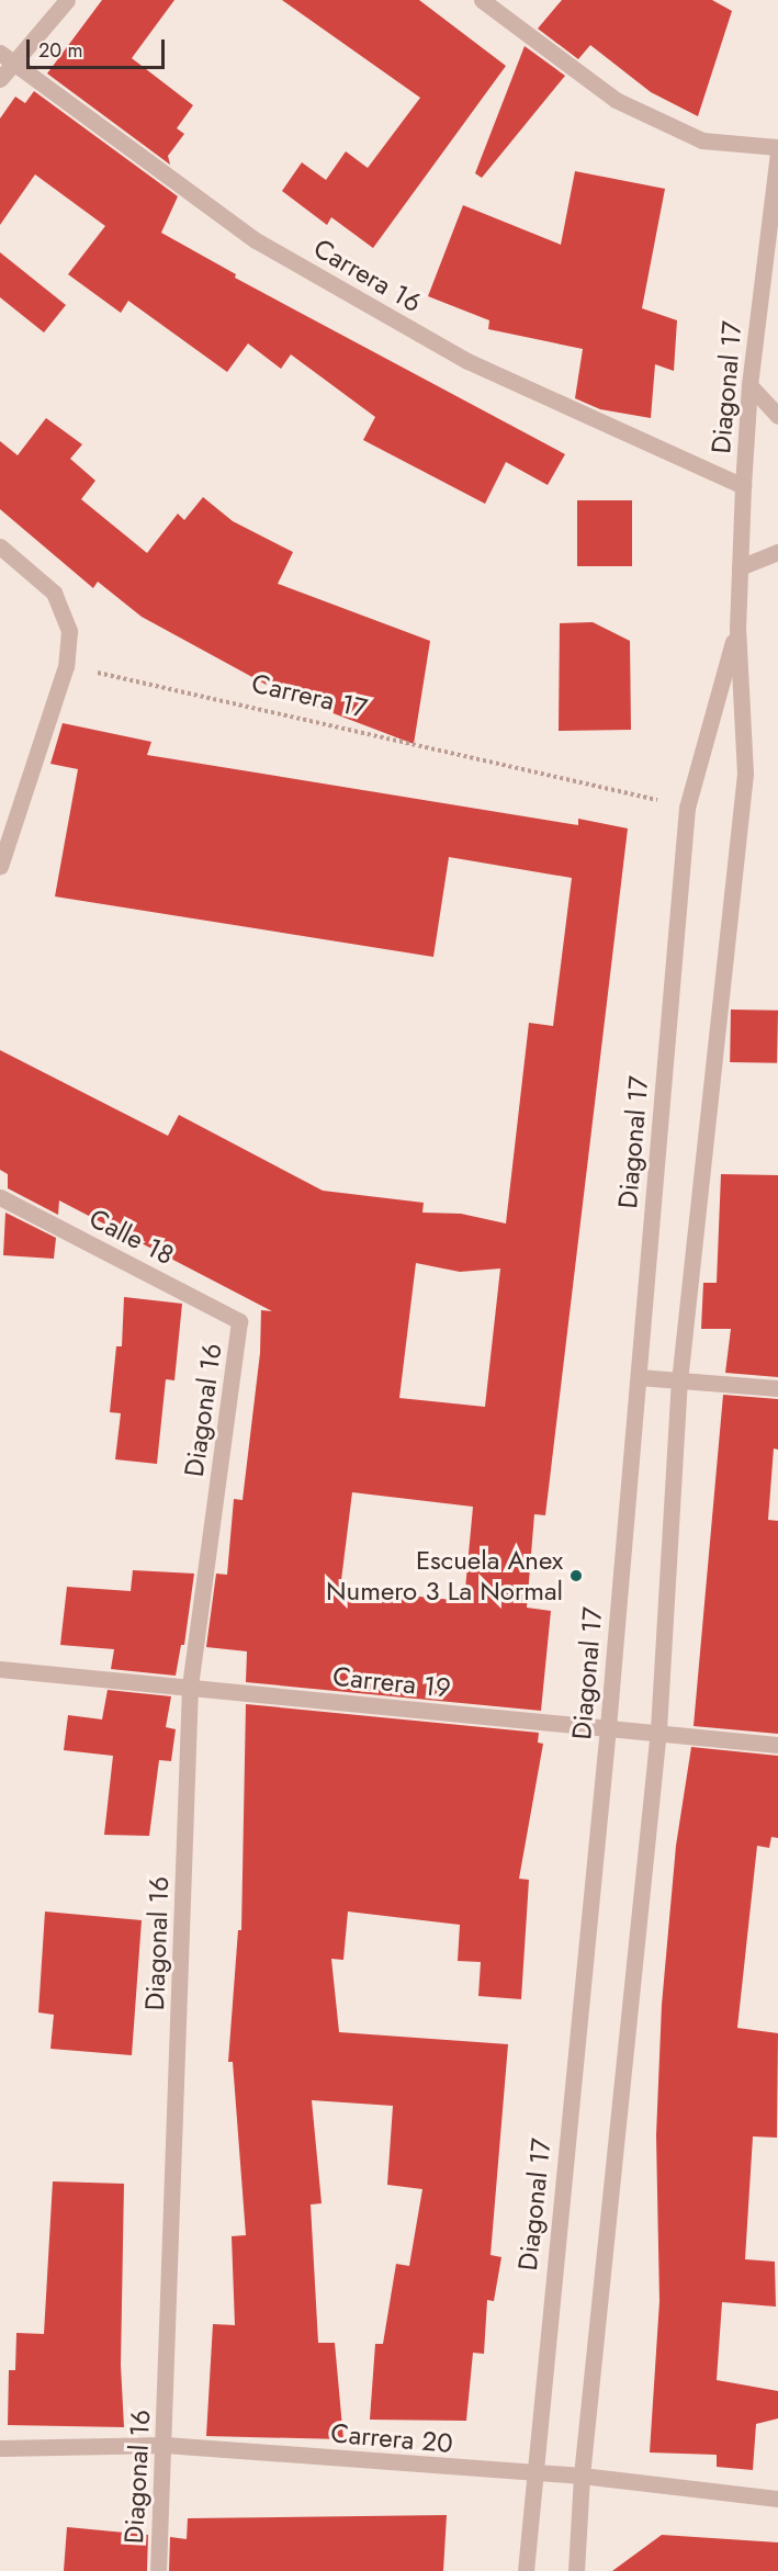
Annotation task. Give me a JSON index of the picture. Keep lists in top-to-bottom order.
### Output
{
  "streets": {
    "street": [
      "Carrera 16",
      "Diagonal 17",
      "Calle 18",
      "Diagonal 16",
      "Carrera 19",
      "Carrera 20"
    ],
    "path": ["Carrera 17"]
  },
  "crossings": [
    ["Carrera 16", "Diagonal 17"],
    ["Diagonal 17", "Carrera 17"],
    ["Diagonal 17", "Carrera 19"],
    ["Diagonal 17", "Carrera 20"],
    ["Calle 18", "Diagonal 16"],
    ["Diagonal 16", "Carrera 19"],
    ["Diagonal 16", "Carrera 20"]
  ],
  "places": ["Escuela Anex Numero 3 La Normal"],
  "scale_bar": "20 m"
}
